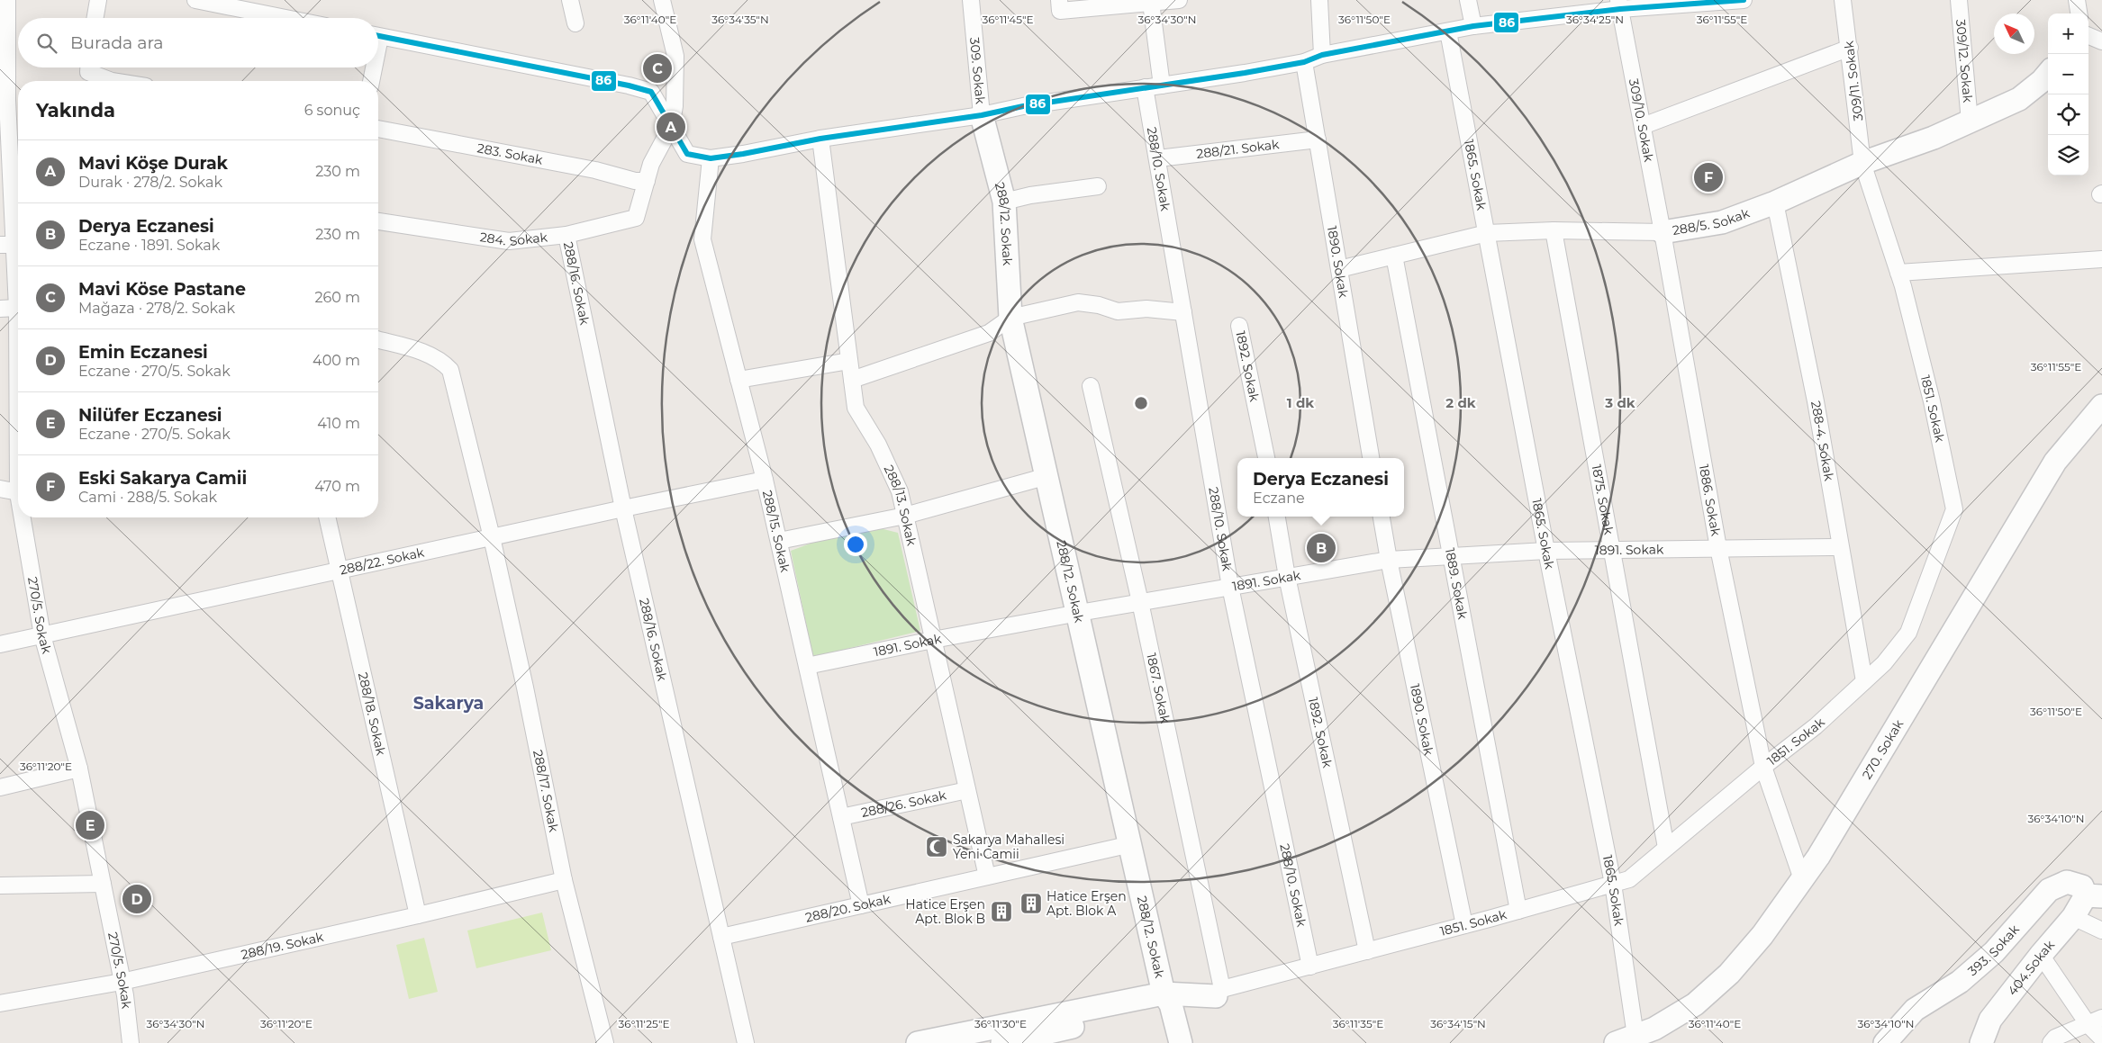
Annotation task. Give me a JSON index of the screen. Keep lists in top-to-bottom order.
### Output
{
  "streets": {
    "street": [
      "309/12. Sokak",
      "309. Sokak",
      "309/11. Sokak",
      "309/10. Sokak",
      "288/21. Sokak",
      "283. Sokak",
      "288/10. Sokak",
      "1865. Sokak",
      "288/5. Sokak",
      "288/12. Sokak",
      "284. Sokak",
      "1890. Sokak",
      "288/16. Sokak",
      "1892. Sokak",
      "1851. Sokak",
      "288-4. Sokak",
      "1875. Sokak",
      "1886. Sokak",
      "288/13. Sokak",
      "288/15. Sokak",
      "1891. Sokak",
      "288/22. Sokak",
      "1889. Sokak",
      "270/5. Sokak",
      "1867. Sokak",
      "288/18. Sokak",
      "270. Sokak",
      "288/17. Sokak",
      "288/26. Sokak",
      "288/20. Sokak",
      "288/19. Sokak",
      "393. Sokak",
      "404.Sokak"
    ]
  },
  "crossings": [
    ["309/12. Sokak", "288/5. Sokak"],
    ["309. Sokak", "288/12. Sokak"],
    ["309/11. Sokak", "288/5. Sokak"],
    ["309/11. Sokak", "1851. Sokak"],
    ["309/10. Sokak", "288/5. Sokak"],
    ["309/10. Sokak", "1886. Sokak"],
    ["288/21. Sokak", "288/10. Sokak"],
    ["288/21. Sokak", "1890. Sokak"],
    ["283. Sokak", "284. Sokak"],
    ["288/10. Sokak", "1851. Sokak"],
    ["288/10. Sokak", "1891. Sokak"],
    ["1865. Sokak", "288/5. Sokak"],
    ["1865. Sokak", "1851. Sokak"],
    ["1865. Sokak", "1891. Sokak"],
    ["1865. Sokak", "270. Sokak"],
    ["288/5. Sokak", "1890. Sokak"],
    ["288/5. Sokak", "1851. Sokak"],
    ["288/5. Sokak", "288-4. Sokak"],
    ["288/5. Sokak", "1875. Sokak"],
    ["288/5. Sokak", "1886. Sokak"],
    ["288/5. Sokak", "1889. Sokak"],
    ["288/12. Sokak", "1891. Sokak"],
    ["288/12. Sokak", "288/20. Sokak"],
    ["284. Sokak", "288/16. Sokak"],
    ["1890. Sokak", "1851. Sokak"],
    ["1890. Sokak", "1891. Sokak"],
    ["288/16. Sokak", "288/22. Sokak"],
    ["288/16. Sokak", "288/20. Sokak"],
    ["1892. Sokak", "1851. Sokak"],
    ["1892. Sokak", "1891. Sokak"],
    ["1851. Sokak", "288-4. Sokak"],
    ["1851. Sokak", "1875. Sokak"],
    ["1851. Sokak", "1886. Sokak"],
    ["1851. Sokak", "1889. Sokak"],
    ["1851. Sokak", "1867. Sokak"],
    ["288-4. Sokak", "1891. Sokak"],
    ["1875. Sokak", "1891. Sokak"],
    ["1886. Sokak", "1891. Sokak"],
    ["1886. Sokak", "270. Sokak"],
    ["288/13. Sokak", "1891. Sokak"],
    ["288/13. Sokak", "288/26. Sokak"],
    ["288/13. Sokak", "288/20. Sokak"],
    ["288/15. Sokak", "1891. Sokak"],
    ["288/15. Sokak", "288/22. Sokak"],
    ["288/15. Sokak", "288/26. Sokak"],
    ["288/15. Sokak", "288/20. Sokak"],
    ["1891. Sokak", "1889. Sokak"],
    ["1891. Sokak", "1867. Sokak"],
    ["288/22. Sokak", "270/5. Sokak"],
    ["288/22. Sokak", "288/18. Sokak"],
    ["288/22. Sokak", "288/17. Sokak"],
    ["270/5. Sokak", "288/19. Sokak"],
    ["288/18. Sokak", "288/19. Sokak"],
    ["288/17. Sokak", "288/19. Sokak"],
    ["393. Sokak", "404.Sokak"]
  ],
  "districts": ["Sakarya"],
  "places": {
    "mosque": ["Sakarya Mahallesi Yeni Camii"],
    "building": ["Hatice Erşen Apt. Blok A", "Hatice Erşen Apt. Blok B"]
  },
  "lines": ["transit line 86"],
  "north": "top left",
  "page": {
    "map_buttons": ["+", "−"],
    "search": "Burada ara",
    "pins": [
      "C",
      "A",
      "F",
      "B",
      "E",
      "D"
    ],
    "heading": ["Yakında", "6 sonuç"],
    "list": [
      {
        "mark": "A",
        "name": "Mavi Köşe Durak",
        "note": "Durak · 278/2. Sokak",
        "value": "230 m"
      },
      {
        "mark": "B",
        "name": "Derya Eczanesi",
        "note": "Eczane · 1891. Sokak",
        "value": "230 m"
      },
      {
        "mark": "C",
        "name": "Mavi Köse Pastane",
        "note": "Mağaza · 278/2. Sokak",
        "value": "260 m"
      },
      {
        "mark": "D",
        "name": "Emin Eczanesi",
        "note": "Eczane · 270/5. Sokak",
        "value": "400 m"
      },
      {
        "mark": "E",
        "name": "Nilüfer Eczanesi",
        "note": "Eczane · 270/5. Sokak",
        "value": "410 m"
      },
      {
        "mark": "F",
        "name": "Eski Sakarya Camii",
        "note": "Cami · 288/5. Sokak",
        "value": "470 m"
      }
    ],
    "popup": ["Derya Eczanesi", "Eczane"]
  },
  "coordinates": [
    "36°11'40\"E",
    "36°11'45\"E",
    "36°11'50\"E",
    "36°11'55\"E",
    "36°34'35\"N",
    "36°34'30\"N",
    "36°34'25\"N",
    "36°11'20\"E",
    "36°34'10\"N",
    "36°34'15\"N",
    "36°11'25\"E",
    "36°11'30\"E",
    "36°11'35\"E"
  ],
  "rings": ["1 dk", "2 dk", "3 dk"]
}
